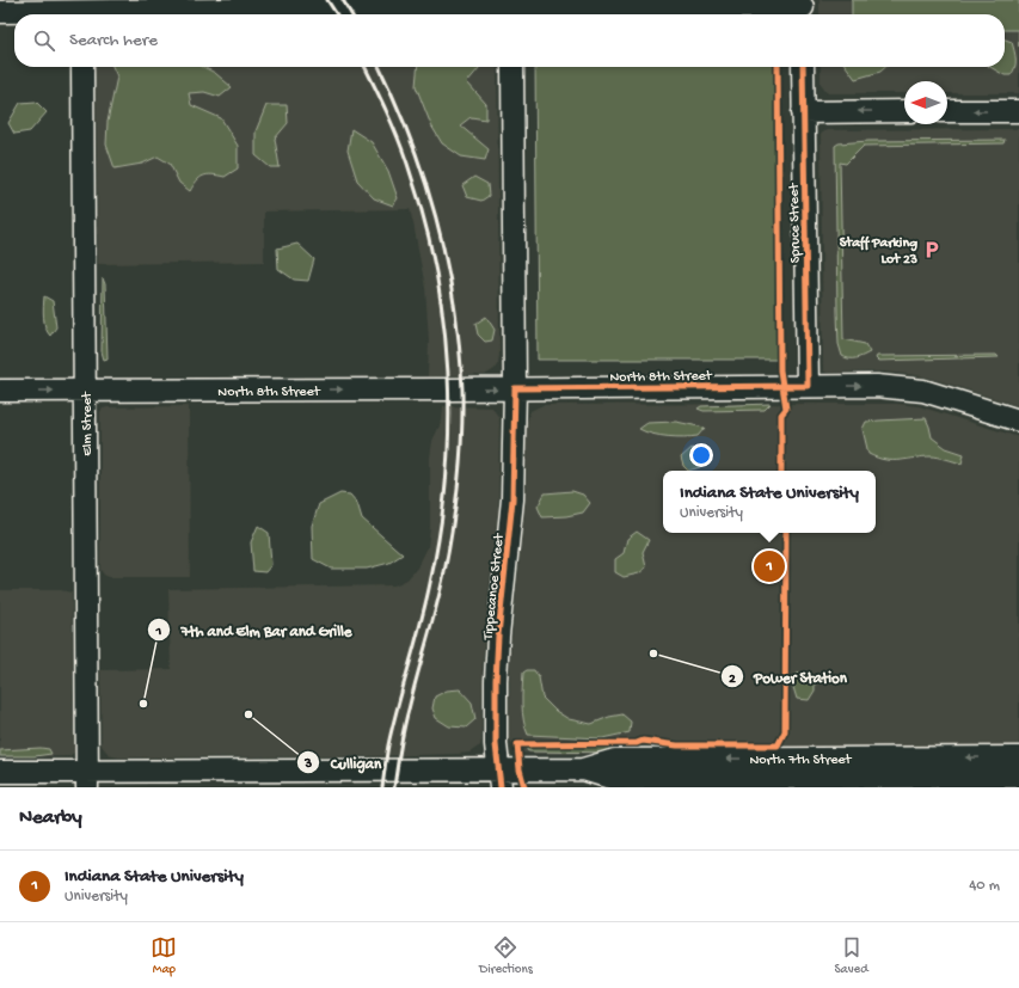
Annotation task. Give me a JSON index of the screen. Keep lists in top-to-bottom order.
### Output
{
  "streets": {
    "street": [
      "Spruce Street",
      "North 8th Street",
      "Elm Street",
      "Tippecanoe Street",
      "North 7th Street"
    ]
  },
  "crossings": [
    ["Spruce Street", "North 8th Street"],
    ["North 8th Street", "Elm Street"],
    ["North 8th Street", "Tippecanoe Street"],
    ["Elm Street", "North 7th Street"],
    ["Tippecanoe Street", "North 7th Street"]
  ],
  "one_way": ["North 8th Street"],
  "places": {
    "parking": ["Staff Parking Lot 23"],
    "other": ["Power Station", "7th and Elm Bar and Grille", "Culligan"]
  },
  "north": "left",
  "page": {
    "search": "Search here",
    "popup": ["Indiana State University", "University"],
    "pins": "1",
    "heading": "Nearby",
    "list": [
      {
        "mark": "1",
        "name": "Indiana State University",
        "note": "University",
        "value": "40 m"
      }
    ],
    "nav": ["Map", "Directions", "Saved"]
  }
}
